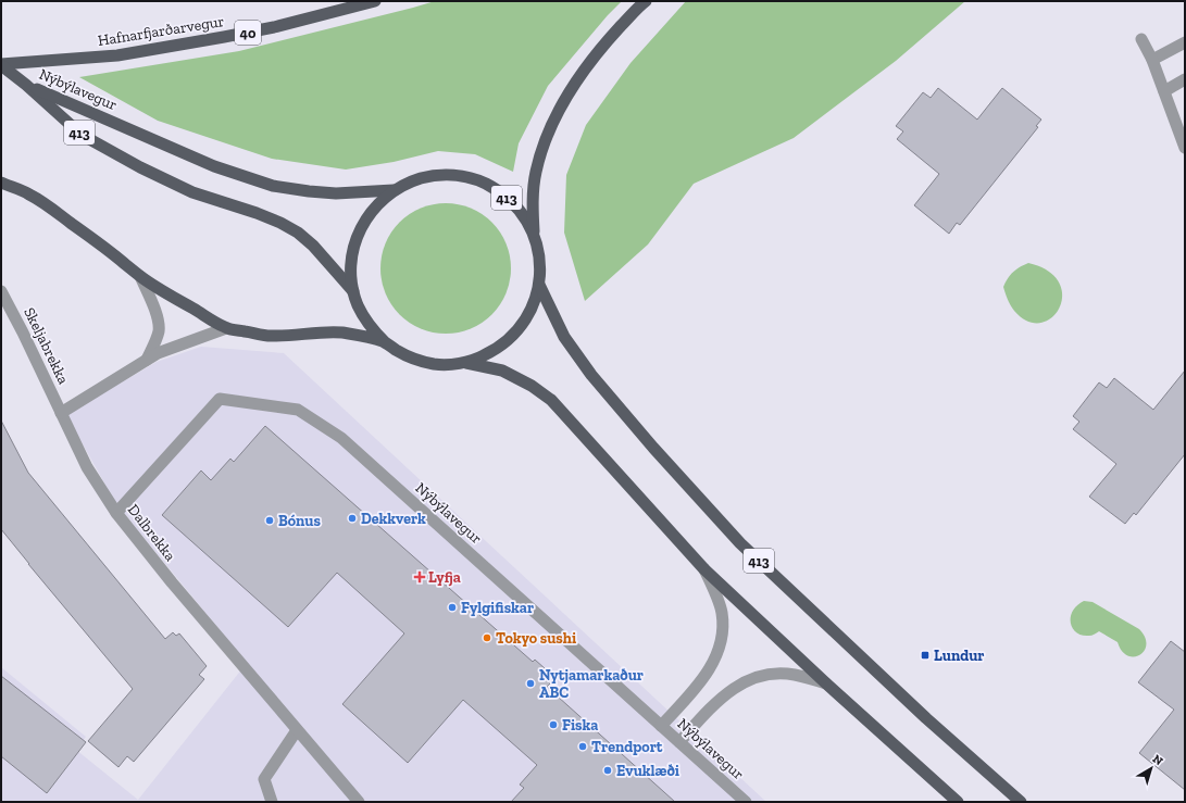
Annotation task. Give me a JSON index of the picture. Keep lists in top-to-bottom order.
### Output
{
  "streets": {
    "main road": [
      "Hafnarfjarðarvegur",
      "40",
      "Nýbýlavegur",
      "413"
    ],
    "street": ["Skeljabrekka", "Dalbrekka"]
  },
  "crossings": [
    ["Hafnarfjarðarvegur", "413"],
    ["Nýbýlavegur", "413"],
    ["Nýbýlavegur", "Dalbrekka"],
    ["Skeljabrekka", "Dalbrekka"]
  ],
  "places": {
    "other": [
      "Dekkverk",
      "Bónus",
      "Fylgifiskar",
      "Tokyo sushi",
      "Nytjamarkaður ABC",
      "Fiska",
      "Trendport",
      "Evuklæði"
    ],
    "health": ["Lyfja"],
    "transit": ["Lundur"]
  },
  "north": "top right"
}
